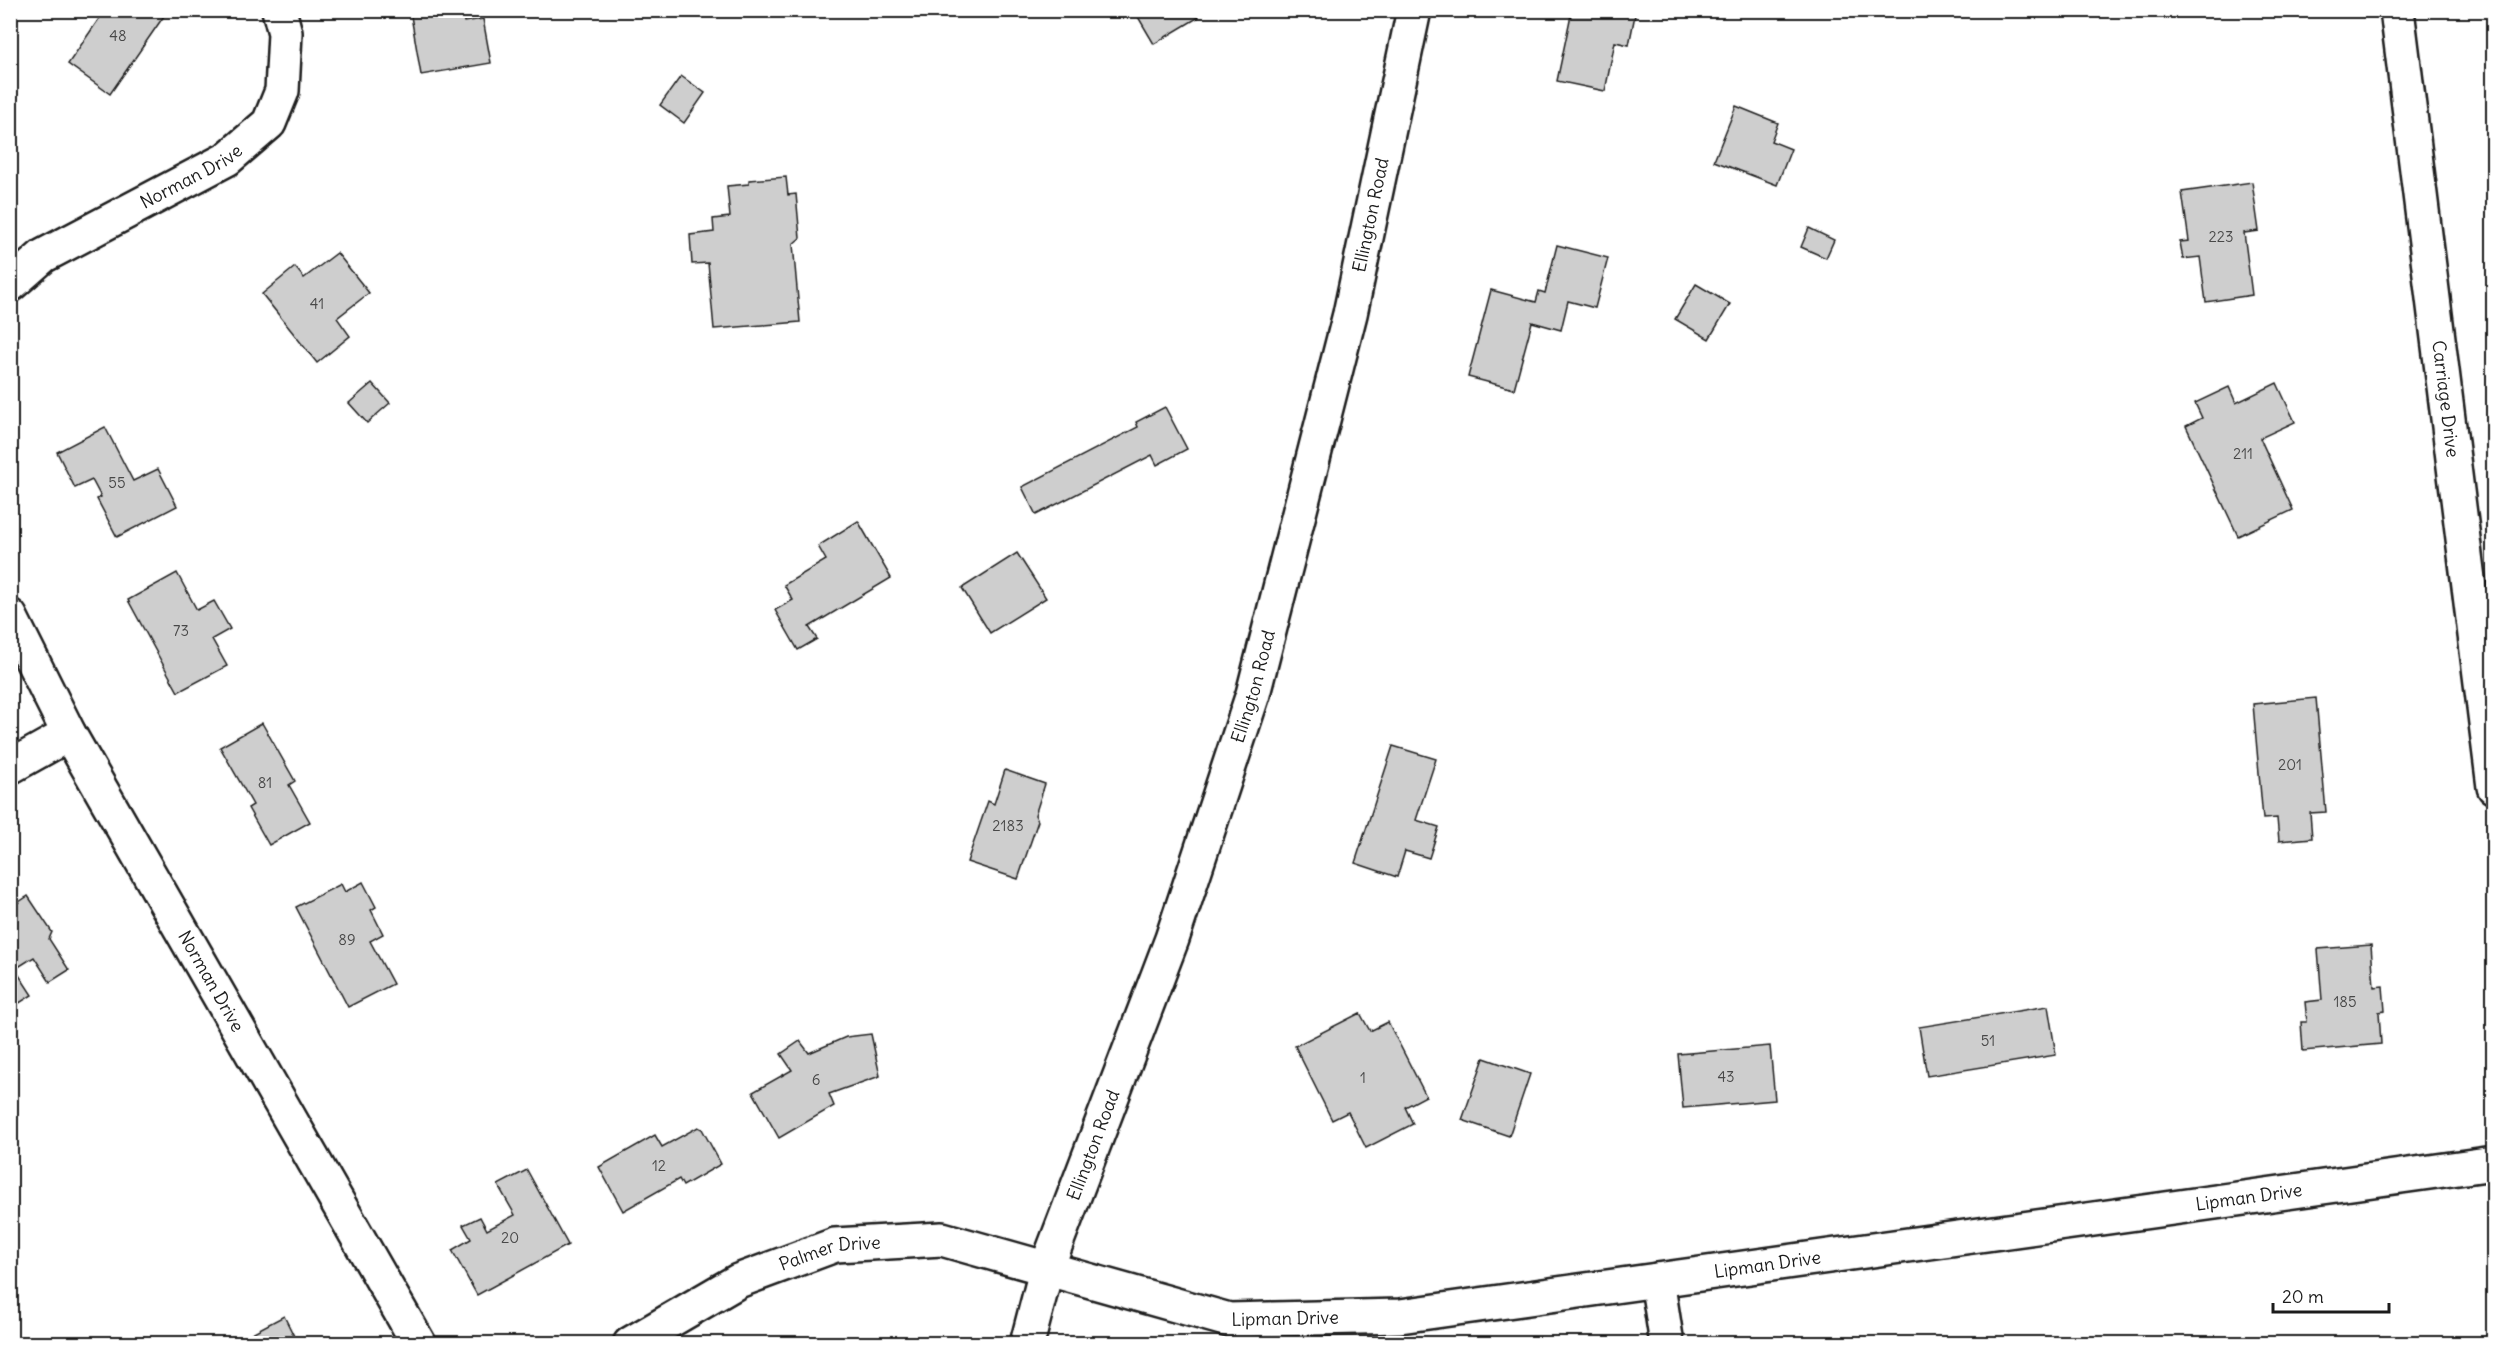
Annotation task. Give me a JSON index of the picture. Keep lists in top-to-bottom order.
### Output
{
  "streets": {
    "street": [
      "Norman Drive",
      "Ellington Road",
      "Carriage Drive",
      "Lipman Drive",
      "Palmer Drive"
    ]
  },
  "crossings": [
    ["Ellington Road", "Lipman Drive"],
    ["Ellington Road", "Palmer Drive"],
    ["Lipman Drive", "Palmer Drive"]
  ],
  "house_numbers": [
    "48",
    "223",
    "41",
    "211",
    "55",
    "73",
    "201",
    "81",
    "2183",
    "89",
    "185",
    "51",
    "43",
    "1",
    "6",
    "12",
    "20"
  ],
  "scale_bar": "20 m"
}
